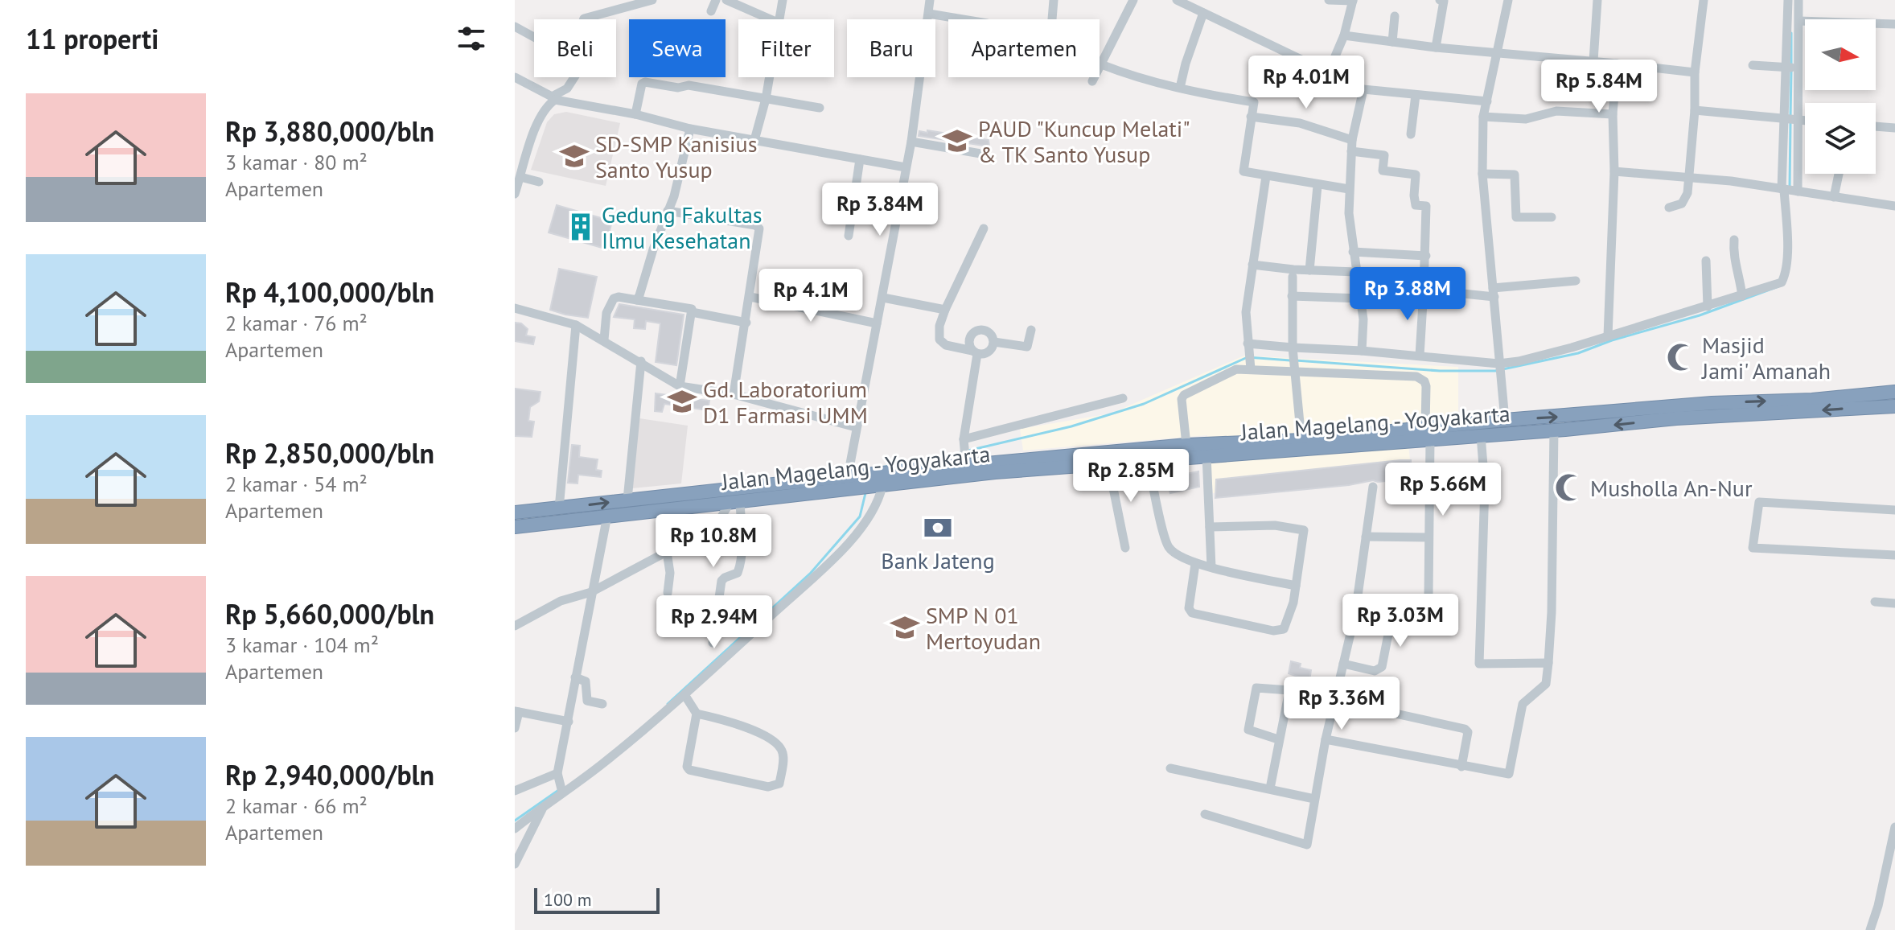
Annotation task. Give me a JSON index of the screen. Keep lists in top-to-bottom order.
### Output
{
  "streets": {
    "highway": ["Jalan Magelang - Yogyakarta"]
  },
  "places": {
    "school or university": [
      "PAUD \"Kuncup Melati\" & TK Santo Yusup",
      "SD-SMP Kanisius Santo Yusup",
      "Gd. Laboratorium D1 Farmasi UMM",
      "SMP N 01 Mertoyudan"
    ],
    "building": ["Gedung Fakultas Ilmu Kesehatan"],
    "mosque": ["Masjid Jami' Amanah", "Musholla An-Nur"],
    "bank": ["Bank Jateng"]
  },
  "scale_bar": "100 m",
  "north": "right",
  "page": {
    "heading": "11 properti",
    "chip": [
      "Beli",
      "Sewa",
      "Filter",
      "Baru",
      "Apartemen"
    ],
    "price": [
      "Rp 4.01M",
      "Rp 5.84M",
      "Rp 3.84M",
      "Rp 3.88M",
      "Rp 4.1M",
      "Rp 2.85M",
      "Rp 5.66M",
      "Rp 10.8M",
      "Rp 3.03M",
      "Rp 2.94M",
      "Rp 3.36M"
    ],
    "list": [
      {
        "name": "Rp 3,880,000/bln",
        "note": "3 kamar · 80 m² · Apartemen"
      },
      {
        "name": "Rp 4,100,000/bln",
        "note": "2 kamar · 76 m² · Apartemen"
      },
      {
        "name": "Rp 2,850,000/bln",
        "note": "2 kamar · 54 m² · Apartemen"
      },
      {
        "name": "Rp 5,660,000/bln",
        "note": "3 kamar · 104 m² · Apartemen"
      },
      {
        "name": "Rp 2,940,000/bln",
        "note": "2 kamar · 66 m² · Apartemen"
      }
    ],
    "scale": "100 m"
  }
}
